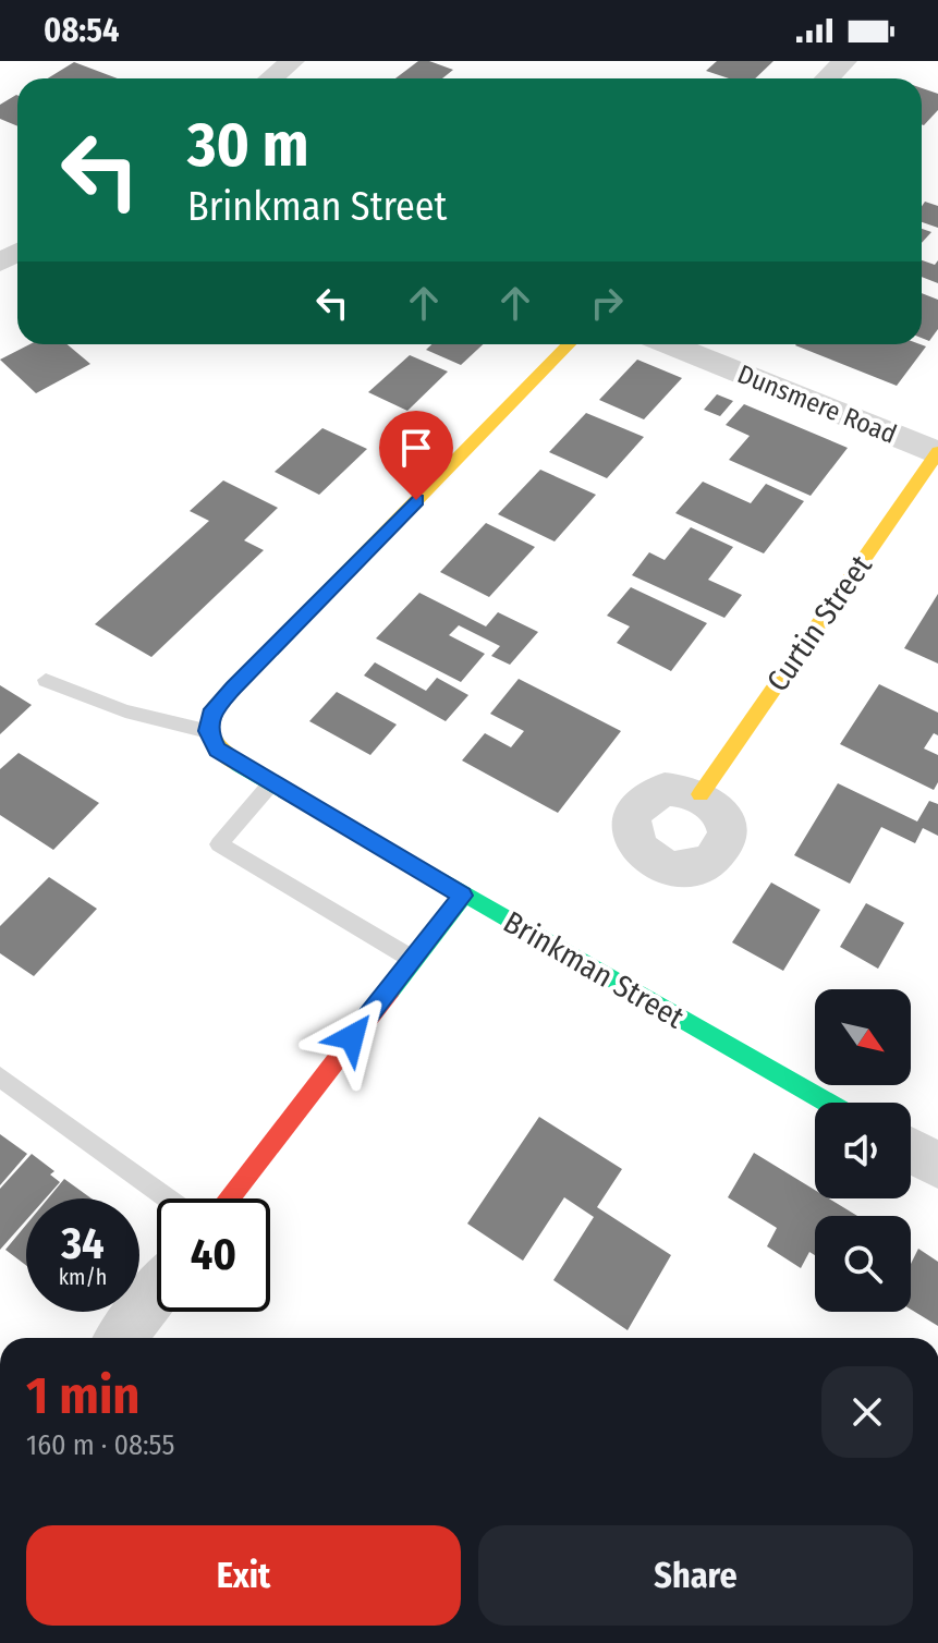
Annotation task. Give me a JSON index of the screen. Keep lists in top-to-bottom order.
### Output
{
  "streets": {
    "street": ["Dunsmere Road", "Curtin Street", "Brinkman Street"]
  },
  "crossings": [
    ["Dunsmere Road", "Curtin Street"]
  ],
  "north": "bottom right",
  "page": {
    "status": "08:54",
    "turn": ["30 m", "Brinkman Street"],
    "speed": "34 km/h",
    "limit": "40",
    "heading": ["1 min", "160 m · 08:55"],
    "buttons": ["Exit", "Share"]
  }
}
